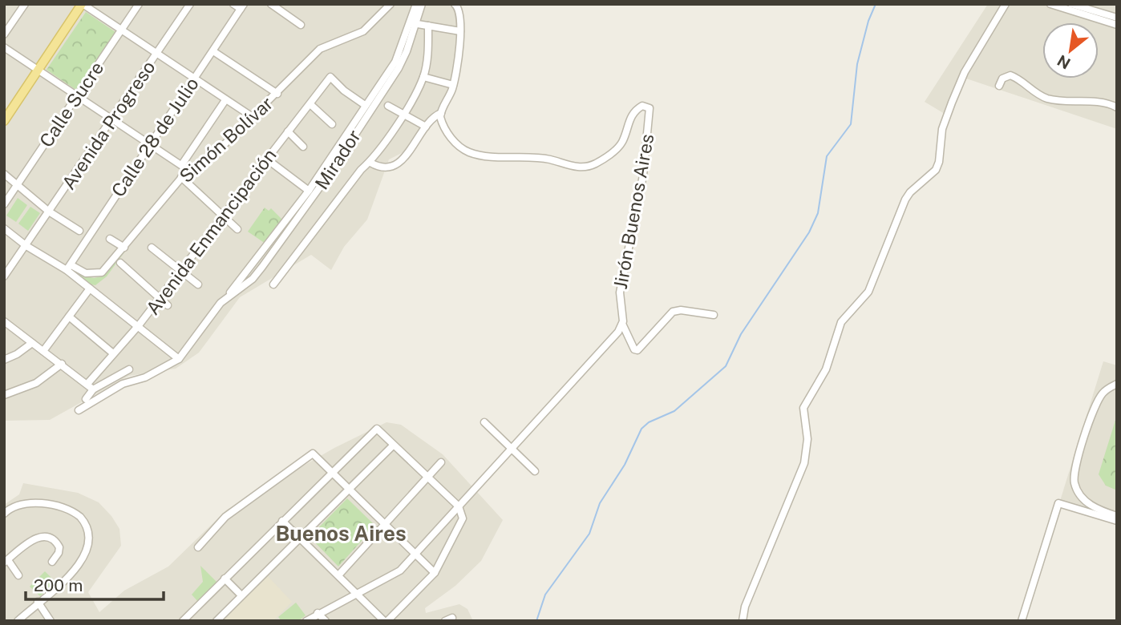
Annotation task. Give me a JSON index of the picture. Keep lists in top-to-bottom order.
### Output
{
  "streets": {
    "street": [
      "Calle Sucre",
      "Avenida Progreso",
      "Calle 28 de Julio",
      "Simón Bolívar",
      "Mirador",
      "Jirón Buenos Aires",
      "Avenida Enmancipación"
    ]
  },
  "crossings": [
    ["Calle 28 de Julio", "Simón Bolívar"],
    ["Mirador", "Avenida Enmancipación"]
  ],
  "districts": ["Buenos Aires"],
  "scale_bar": "200 m",
  "north": "bottom left"
}
